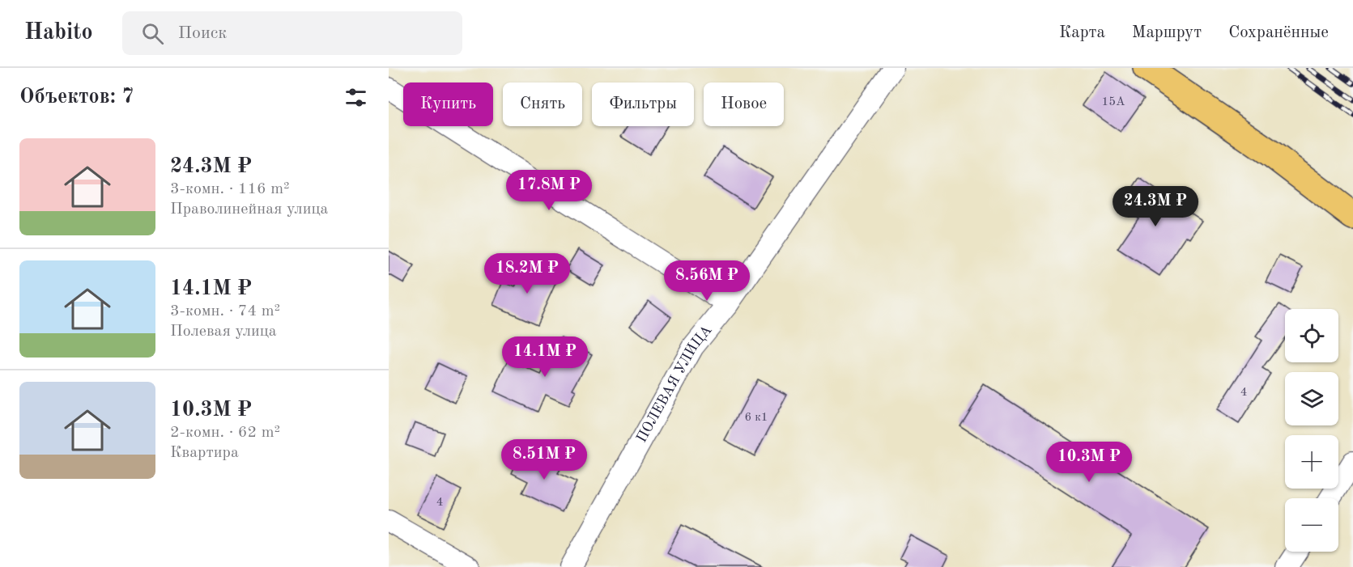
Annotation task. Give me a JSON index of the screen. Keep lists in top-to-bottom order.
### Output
{
  "streets": {
    "street": ["ПОЛЕВАЯ УЛИЦА"]
  },
  "house_numbers": [
    "15А",
    "4",
    "6 к1",
    "4"
  ],
  "page": {
    "header": "Habito",
    "search": "Поиск",
    "nav": ["Карта", "Маршрут", "Сохранённые"],
    "heading": "Объектов: 7",
    "chip": [
      "Купить",
      "Снять",
      "Фильтры",
      "Новое"
    ],
    "list": [
      {
        "name": "24.3M ₽",
        "note": "3-комн. · 116 m² · Праволинейная улица"
      },
      {
        "name": "14.1M ₽",
        "note": "3-комн. · 74 m² · Полевая улица"
      },
      {
        "name": "10.3M ₽",
        "note": "2-комн. · 62 m² · Квартира"
      }
    ],
    "price": [
      "17.8M ₽",
      "24.3M ₽",
      "18.2M ₽",
      "8.56M ₽",
      "14.1M ₽",
      "8.51M ₽",
      "10.3M ₽"
    ],
    "map_buttons": ["+", "−"]
  }
}
